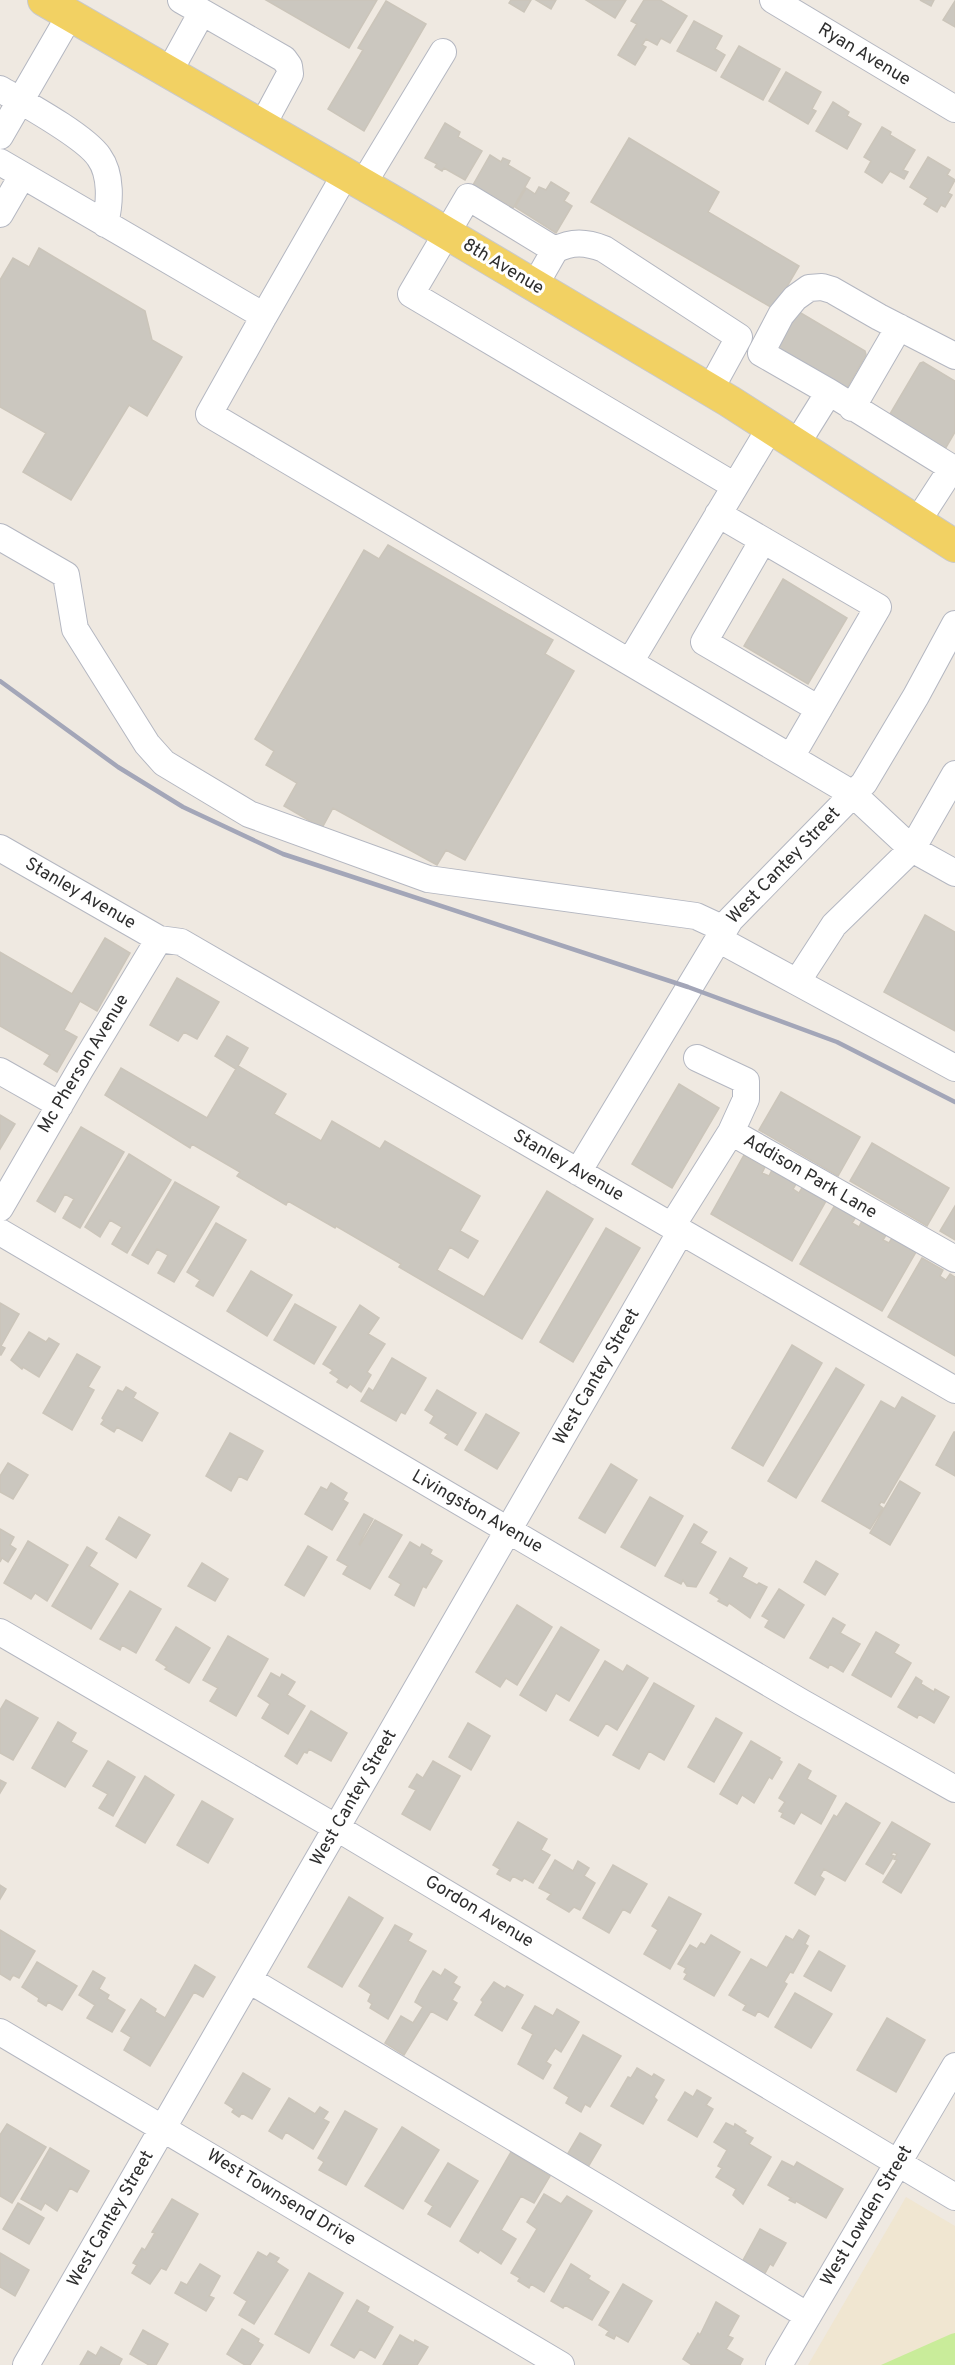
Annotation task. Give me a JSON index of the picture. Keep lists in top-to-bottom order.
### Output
{
  "streets": {
    "main road": ["8th Avenue"],
    "street": [
      "Ryan Avenue",
      "West Cantey Street",
      "Stanley Avenue",
      "Mc Pherson Avenue",
      "Addison Park Lane",
      "Livingston Avenue",
      "Gordon Avenue",
      "West Townsend Drive",
      "West Lowden Street"
    ]
  },
  "crossings": [
    ["West Cantey Street", "Stanley Avenue"],
    ["West Cantey Street", "Addison Park Lane"],
    ["West Cantey Street", "Livingston Avenue"],
    ["West Cantey Street", "Gordon Avenue"],
    ["West Cantey Street", "West Townsend Drive"],
    ["Stanley Avenue", "Mc Pherson Avenue"],
    ["Stanley Avenue", "Addison Park Lane"],
    ["Gordon Avenue", "West Lowden Street"]
  ]
}
